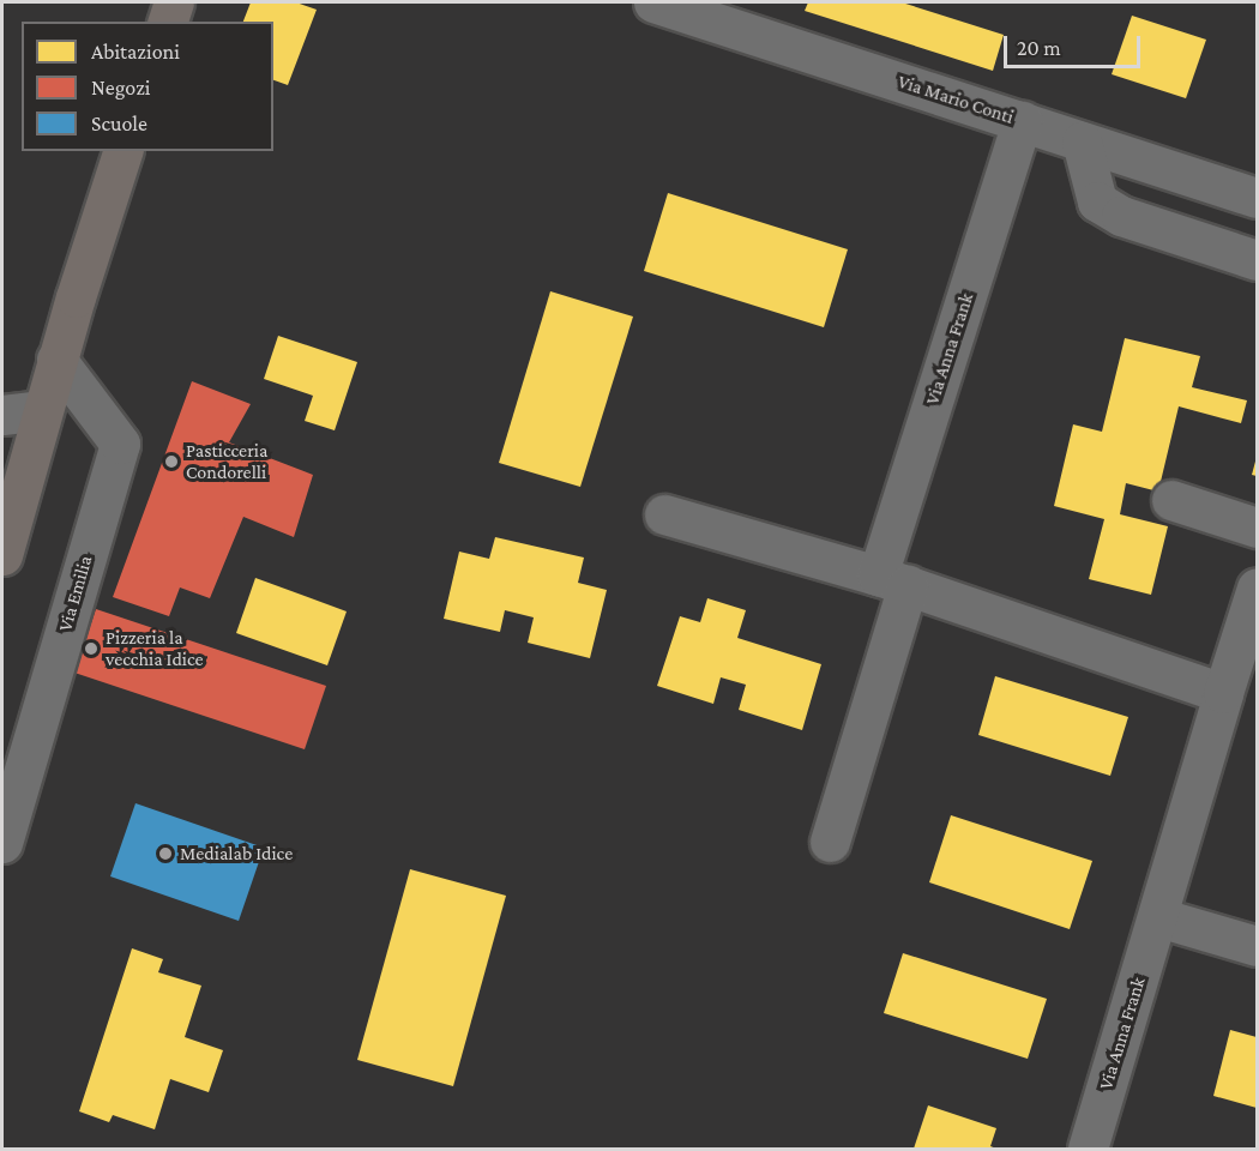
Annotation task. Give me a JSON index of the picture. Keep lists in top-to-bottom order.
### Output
{
  "streets": {
    "street": ["Via Mario Conti", "Via Anna Frank", "Via Emilia"]
  },
  "crossings": [
    ["Via Mario Conti", "Via Anna Frank"]
  ],
  "places": ["Pasticceria Condorelli", "Pizzeria la vecchia Idice", "Medialab Idice"],
  "legend": ["Abitazioni", "Negozi", "Scuole"],
  "scale_bar": "20 m"
}
